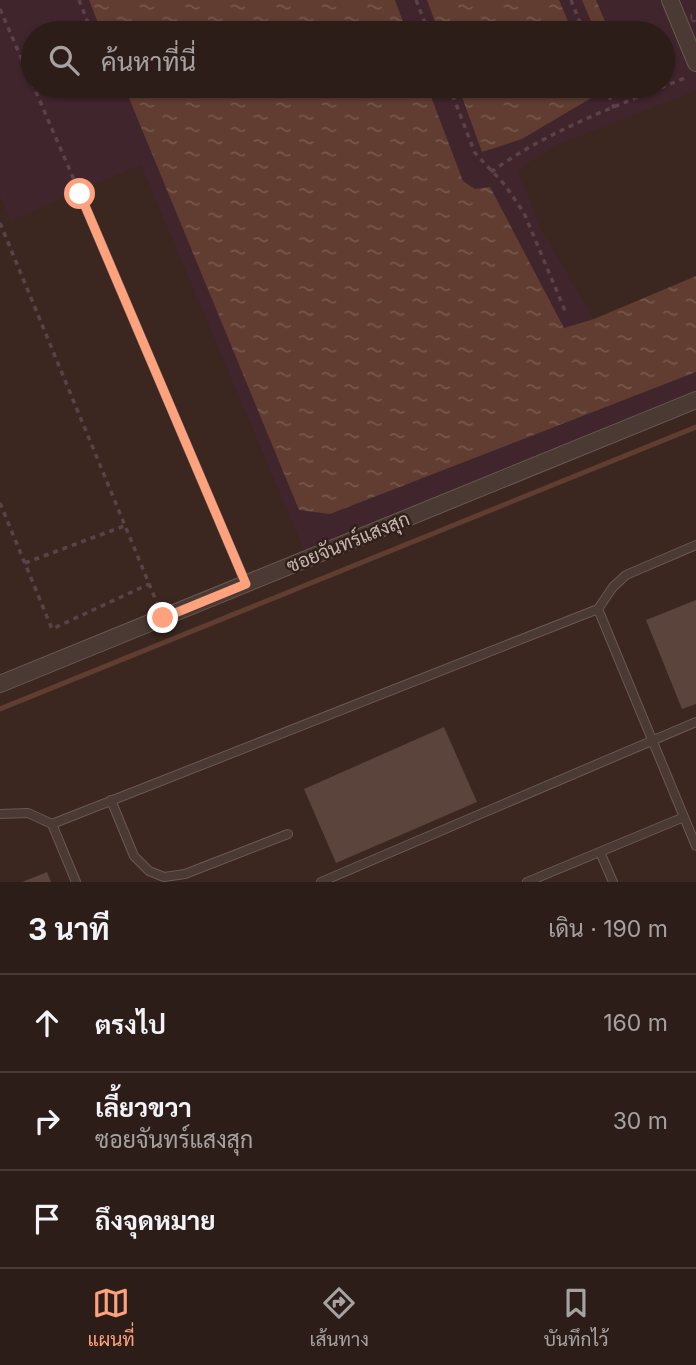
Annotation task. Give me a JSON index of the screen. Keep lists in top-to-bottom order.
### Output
{
  "streets": {
    "street": ["ซอยจันทร์แสงสุก"]
  },
  "page": {
    "search": "ค้นหาที่นี่",
    "heading": ["3 นาที", "เดิน · 190 m"],
    "list": [
      ["ตรงไป", "160 m"],
      ["เลี้ยวขวา", "ซอยจันทร์แสงสุก", "30 m"],
      "ถึงจุดหมาย"
    ],
    "nav": ["แผนที่", "เส้นทาง", "บันทึกไว้"]
  }
}
